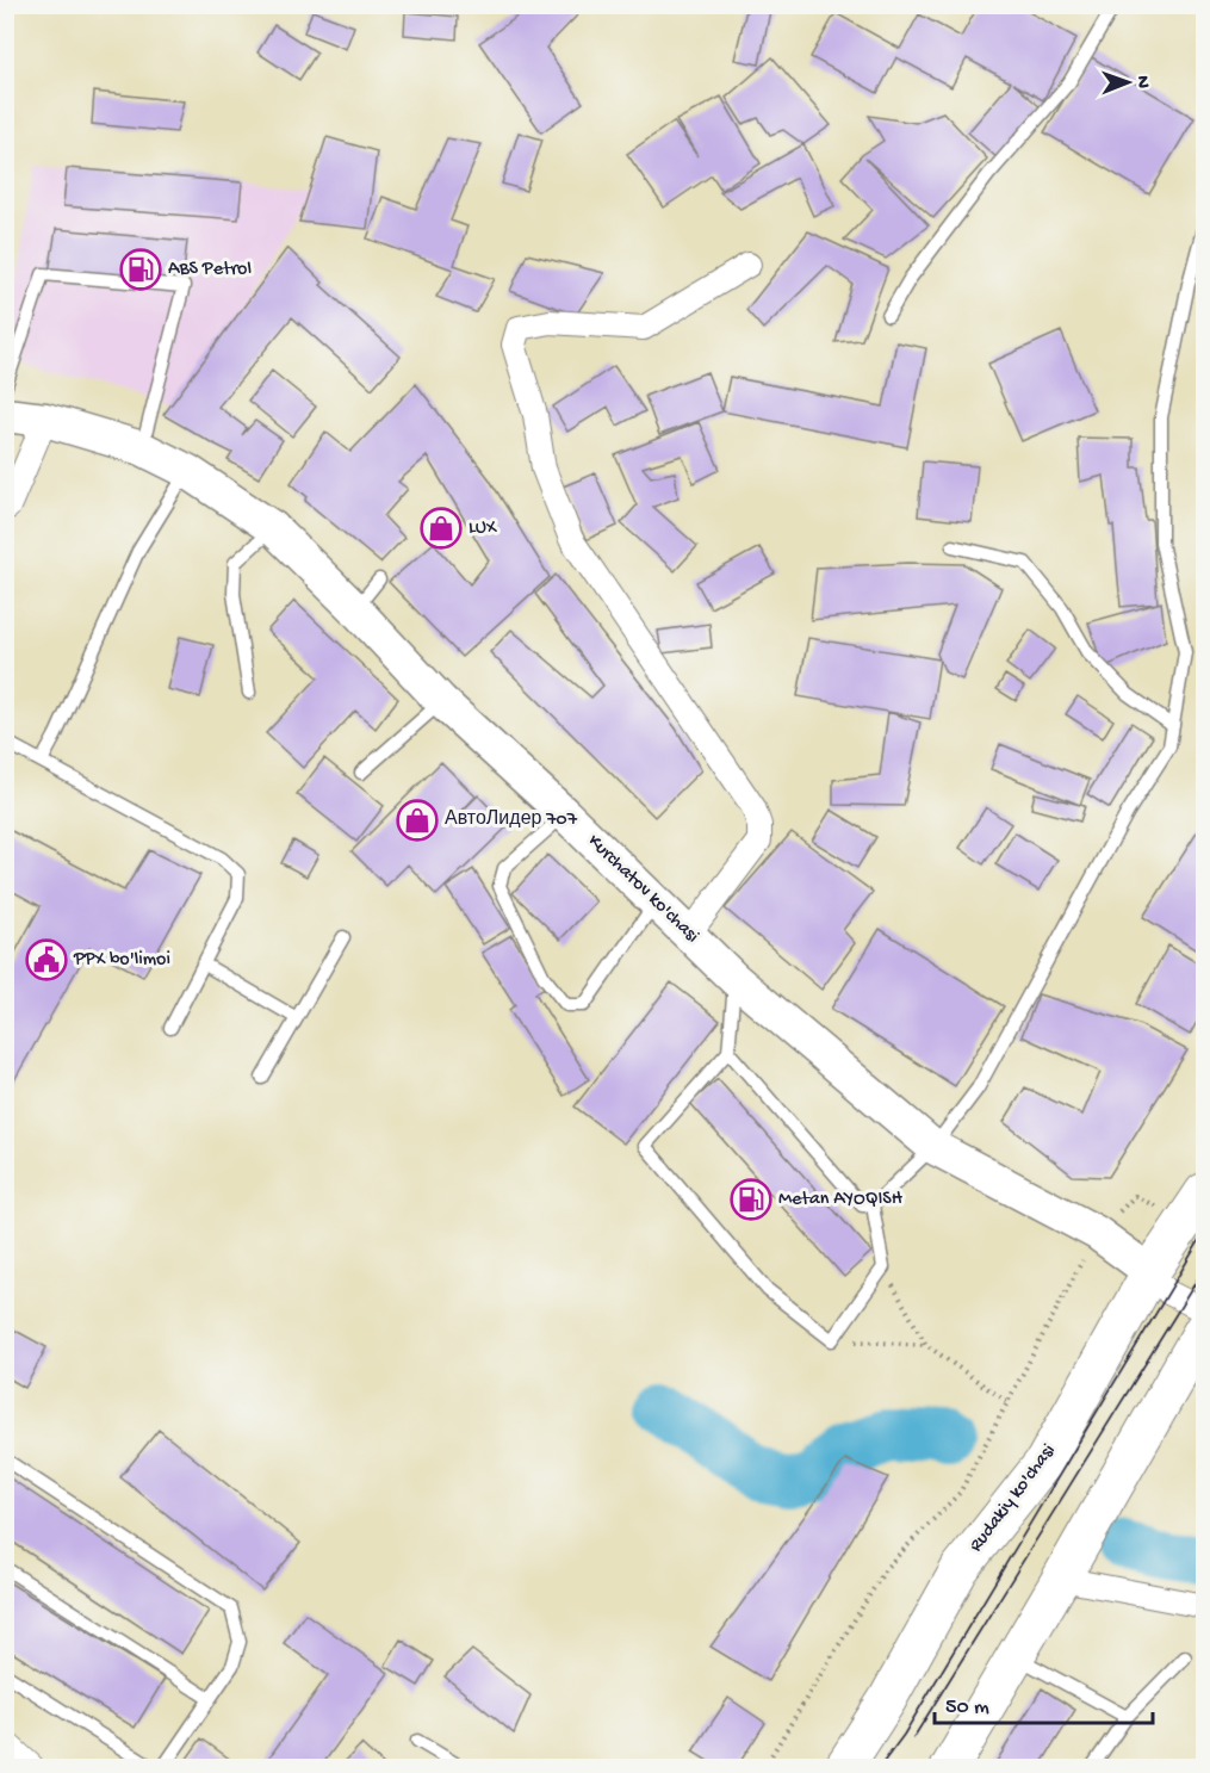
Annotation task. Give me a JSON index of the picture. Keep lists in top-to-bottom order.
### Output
{
  "streets": {
    "main road": ["Kurchatov ko'chasi", "Rudakiy ko'chasi"]
  },
  "crossings": [
    ["Kurchatov ko'chasi", "Rudakiy ko'chasi"]
  ],
  "places": {
    "fuel station": ["ABS Petrol", "Metan AYOQISH"],
    "shop": ["LUX", "АвтоЛидер 707"],
    "public building": ["PPX bo'limoi"]
  },
  "scale_bar": "50 m",
  "north": "right"
}
